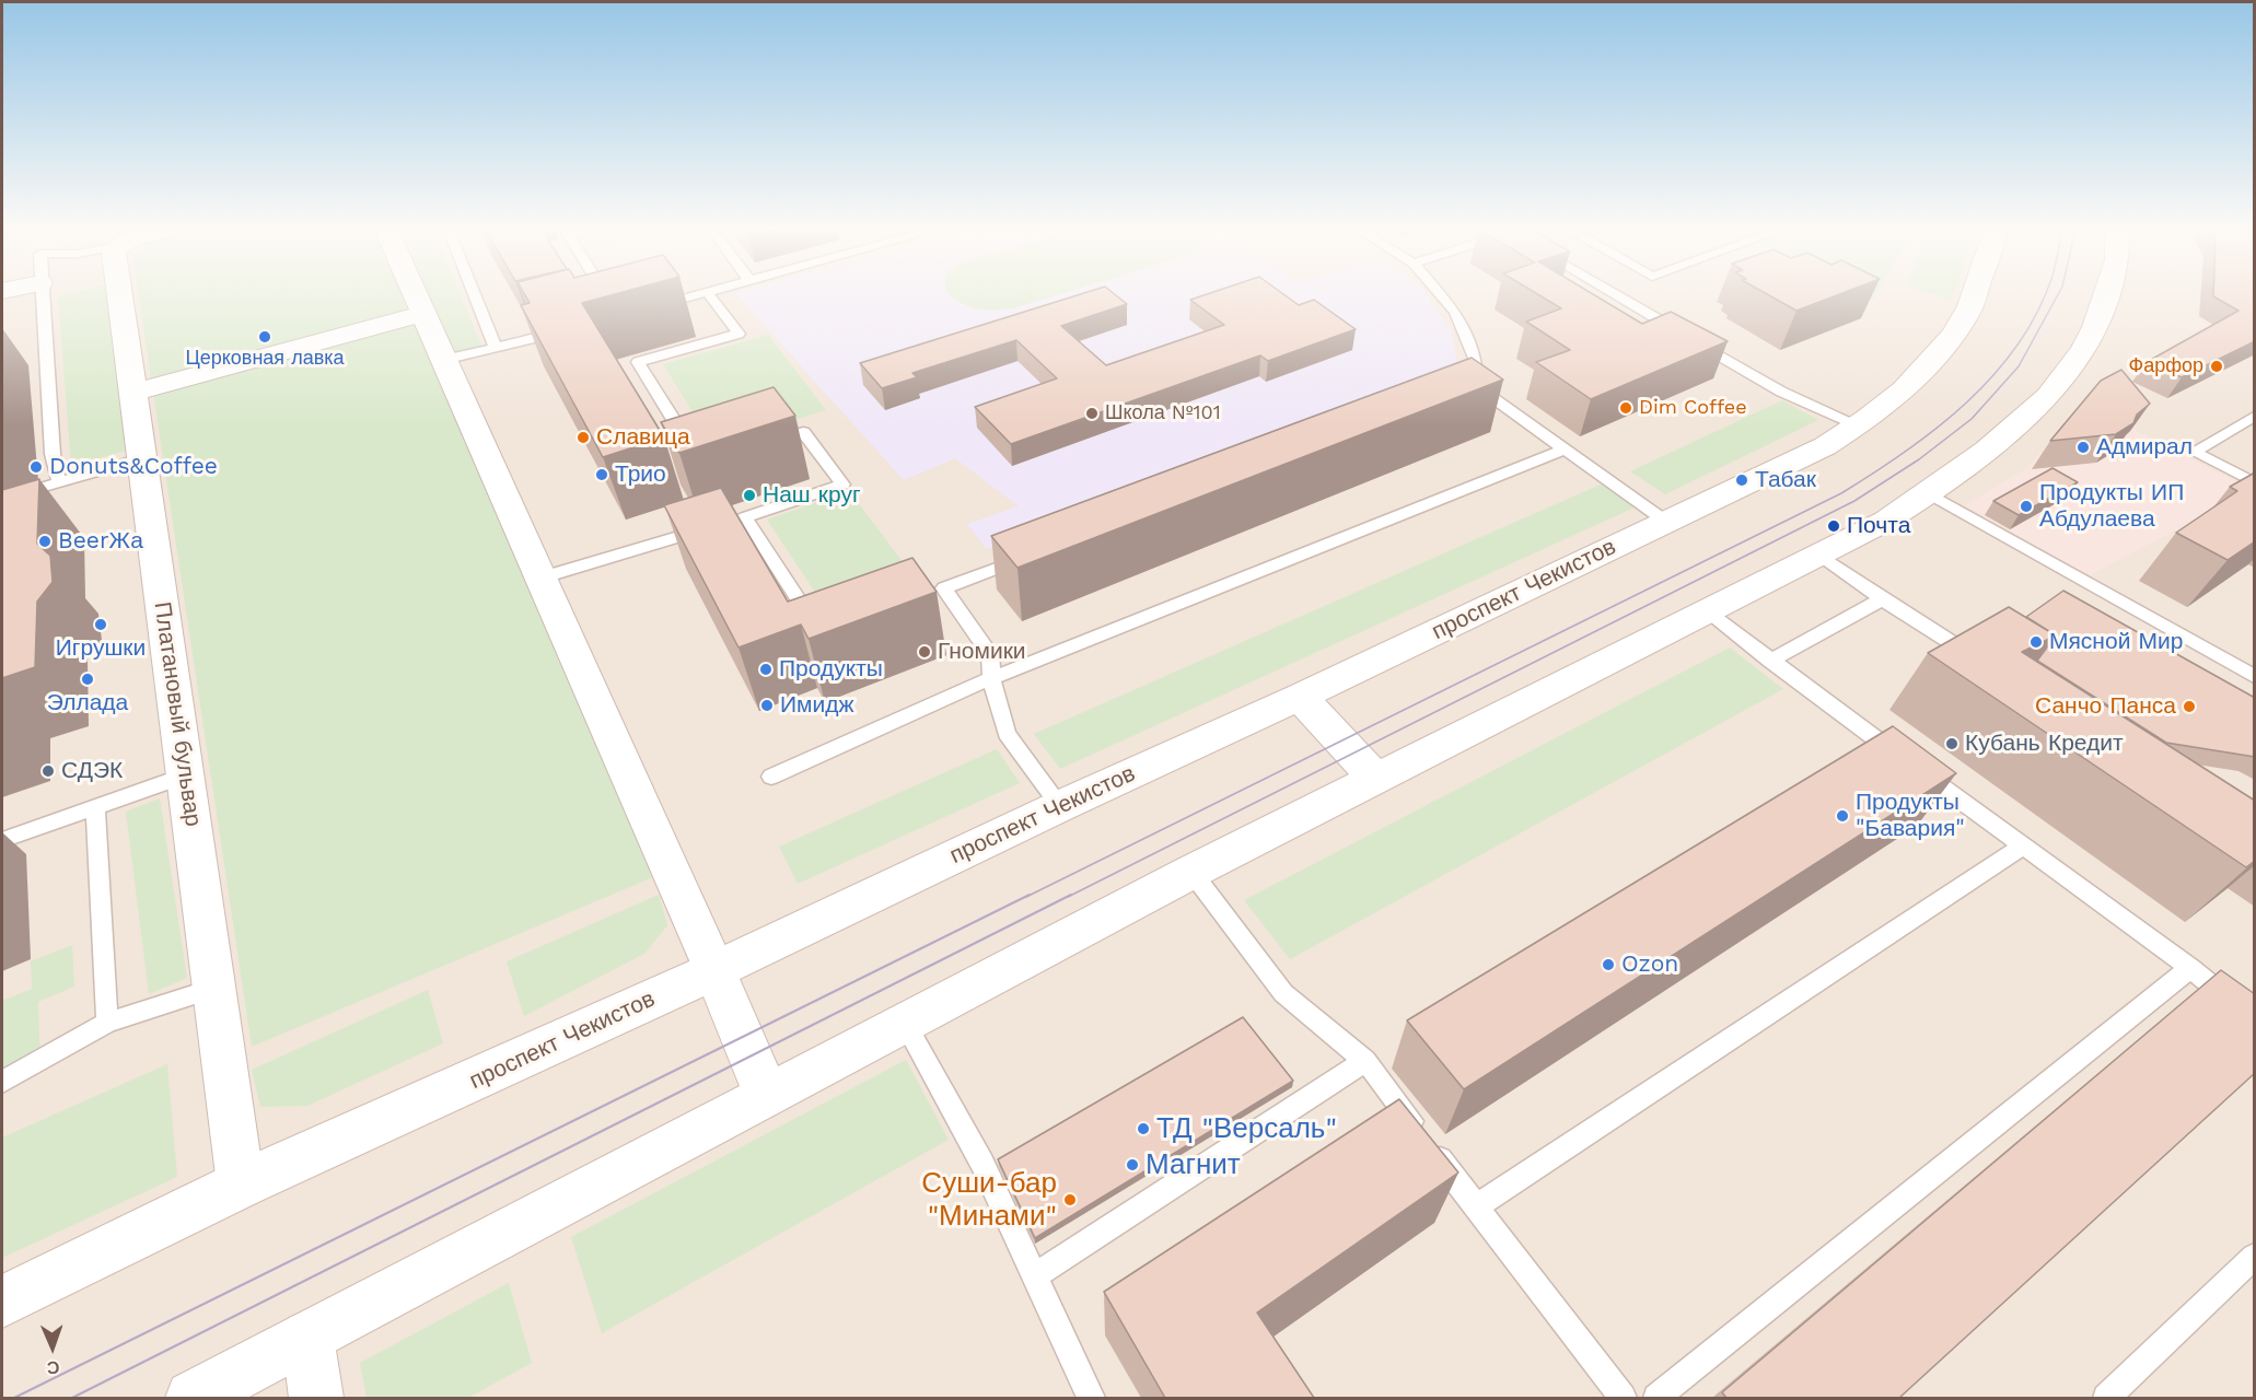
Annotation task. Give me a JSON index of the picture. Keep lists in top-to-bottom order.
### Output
{
  "streets": {
    "main road": ["проспект Чекистов", "Платановый бульвар"]
  },
  "crossings": [
    ["проспект Чекистов", "Платановый бульвар"]
  ],
  "places": [
    "Церковная лавка",
    "Фарфор",
    "Dim Coffee",
    "Школа №101",
    "Славица",
    "Адмирал",
    "Donuts&Coffee",
    "Трио",
    "Табак",
    "Наш круг",
    "Продукты ИП Абдулаева",
    "Почта",
    "BeerЖа",
    "Игрушки",
    "Мясной Мир",
    "Гномики",
    "Продукты",
    "Эллада",
    "Имидж",
    "Санчо Панса",
    "Кубань Кредит",
    "СДЭК",
    "Продукты \"Бавария\"",
    "Ozon",
    "ТД \"Версаль\"",
    "Магнит",
    "Суши-бар \"Минами\""
  ],
  "north": "bottom"
}
